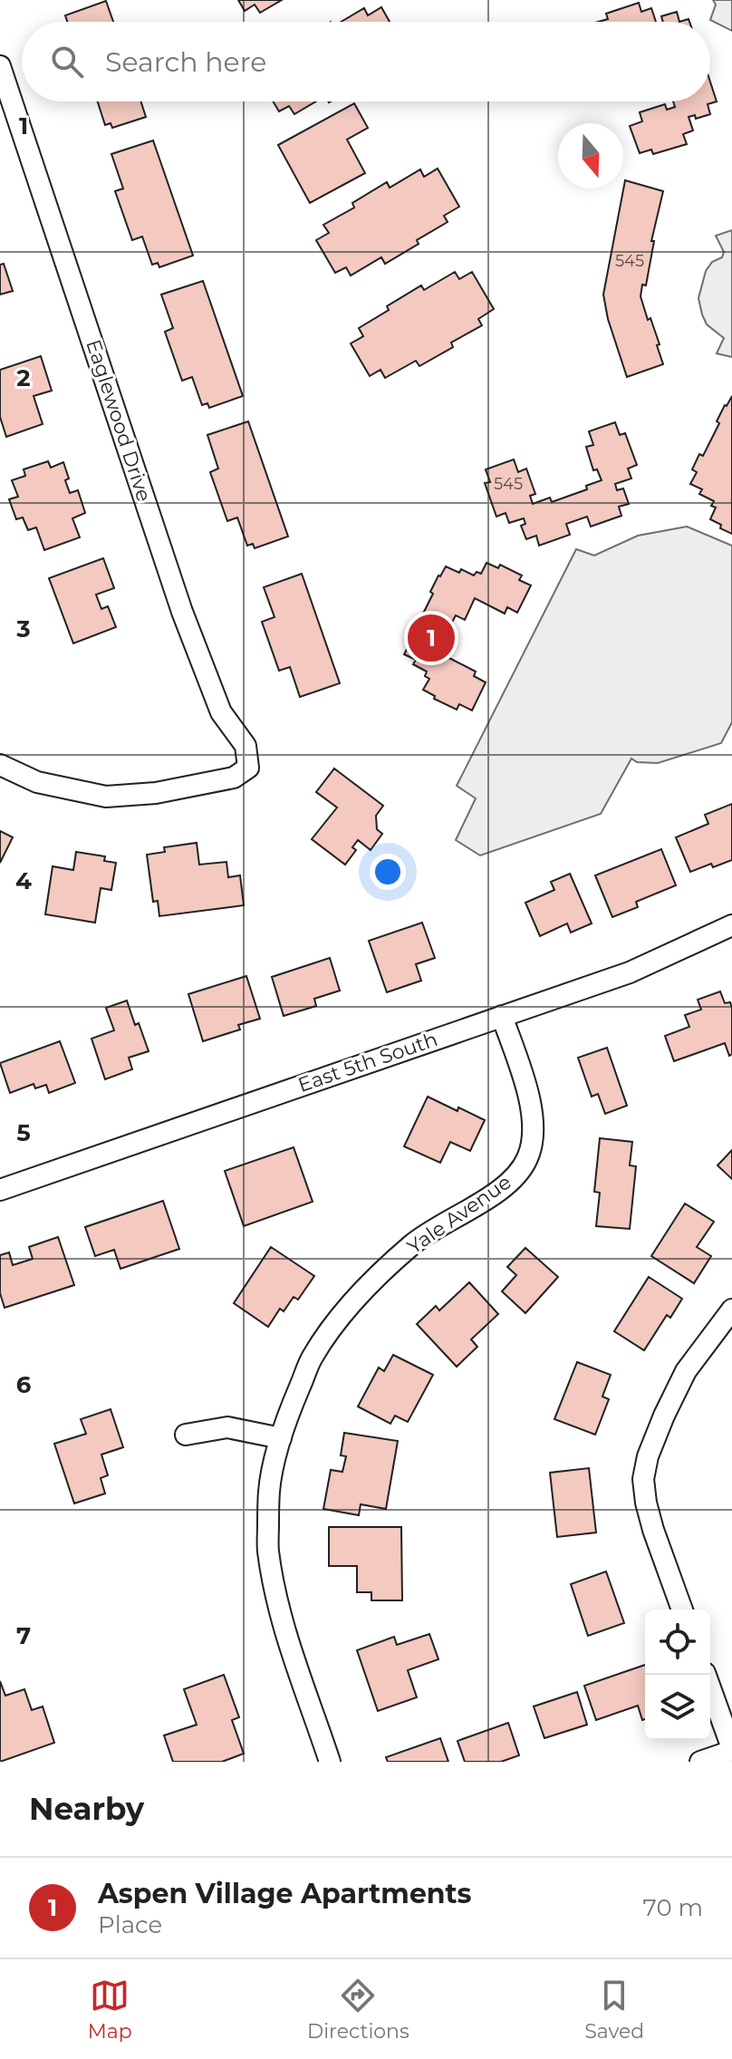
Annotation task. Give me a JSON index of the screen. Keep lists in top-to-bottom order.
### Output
{
  "streets": {
    "street": ["Eaglewood Drive", "East 5th South", "Yale Avenue"]
  },
  "crossings": [
    ["East 5th South", "Yale Avenue"]
  ],
  "house_numbers": ["545", "545"],
  "north": "bottom",
  "page": {
    "search": "Search here",
    "pins": "1",
    "heading": "Nearby",
    "list": [
      {
        "mark": "1",
        "name": "Aspen Village Apartments",
        "note": "Place",
        "value": "70 m"
      }
    ],
    "nav": ["Map", "Directions", "Saved"]
  },
  "grid": {
    "rows": [
      "1",
      "2",
      "3",
      "4",
      "5",
      "6",
      "7"
    ]
  }
}
